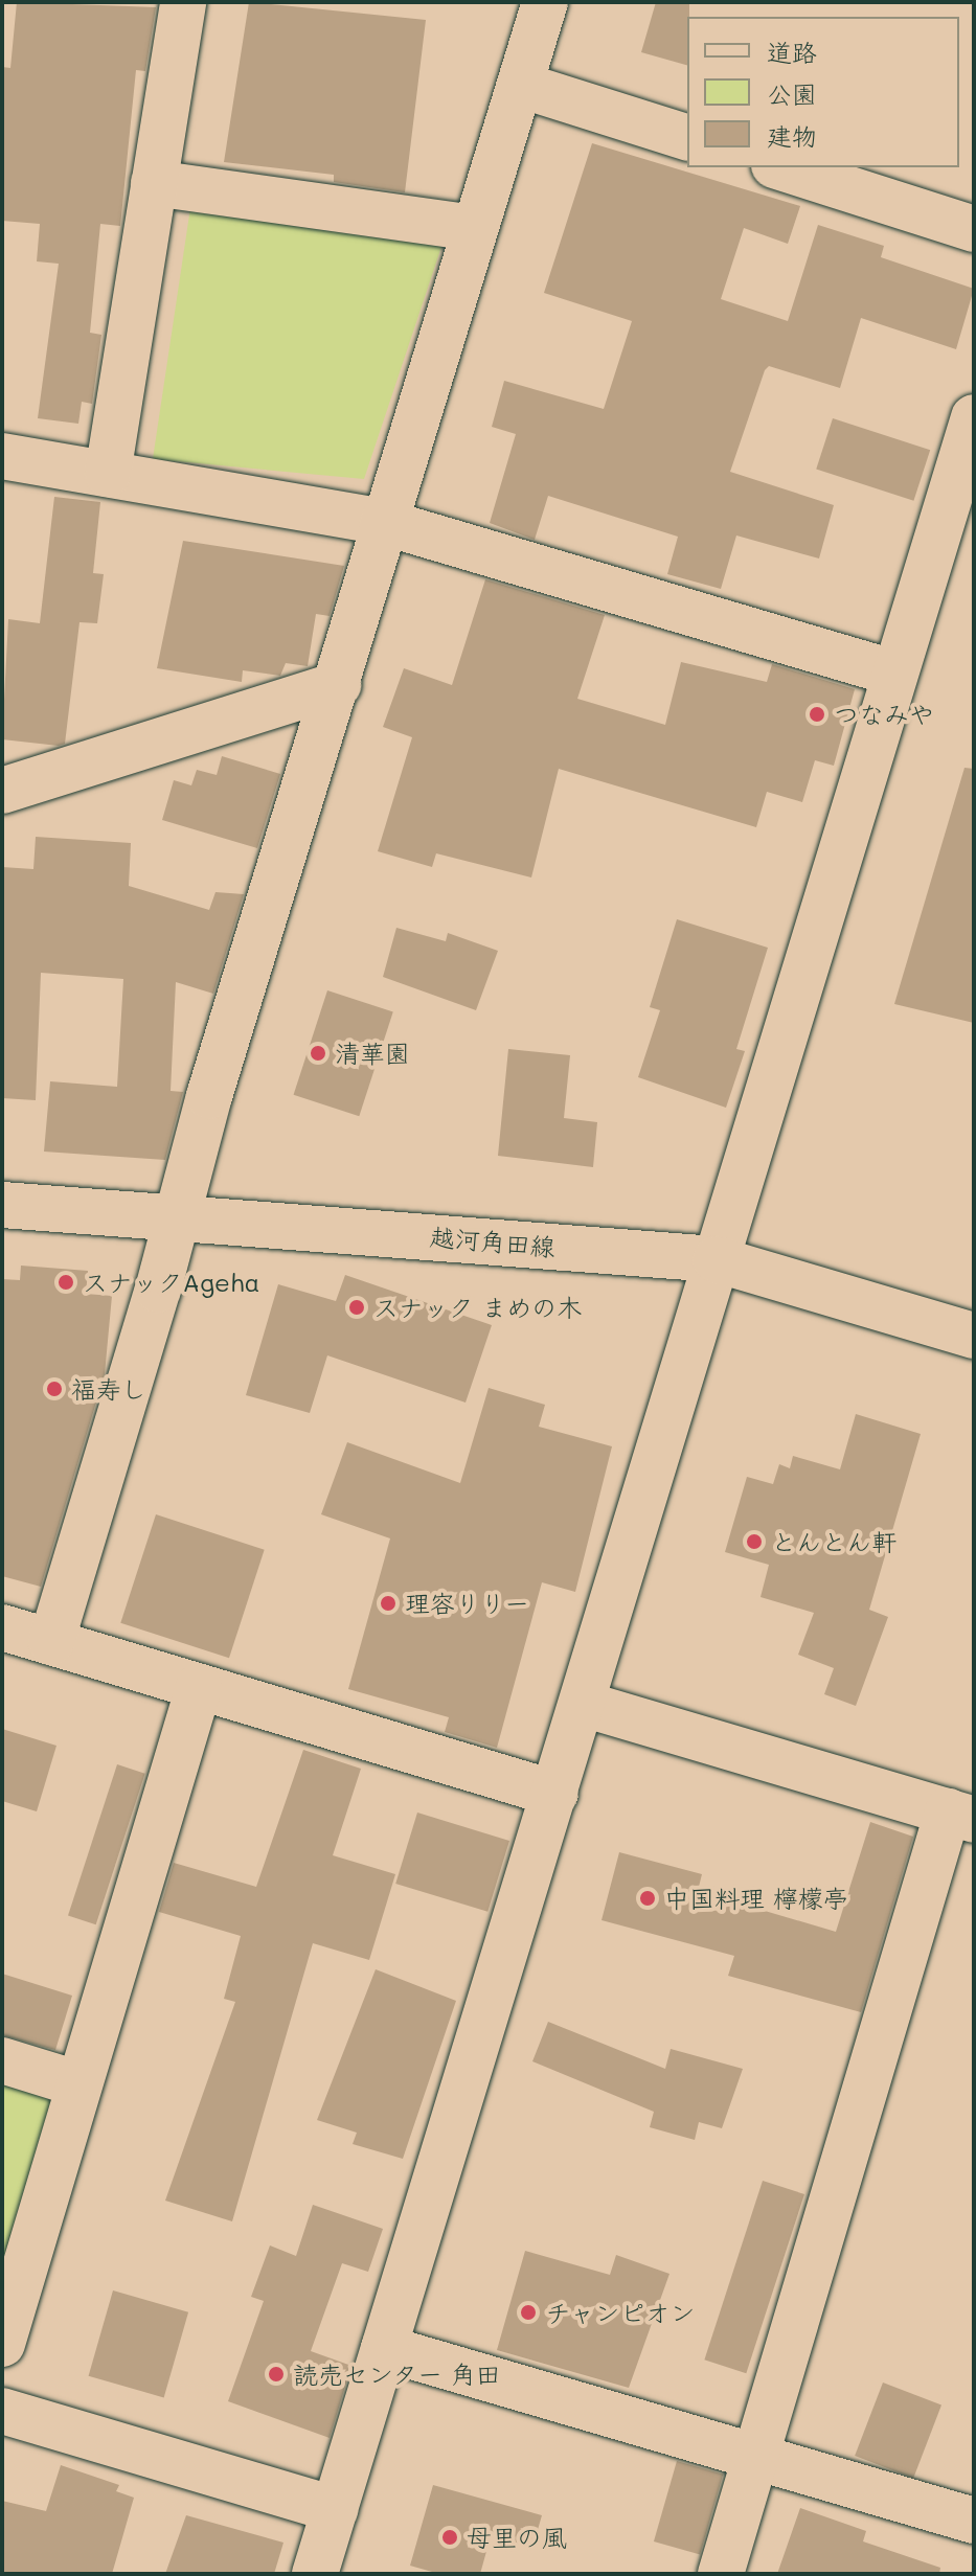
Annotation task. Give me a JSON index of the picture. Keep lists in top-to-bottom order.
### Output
{
  "streets": {
    "street": ["越河角田線"]
  },
  "places": [
    "つなみや",
    "清華園",
    "スナックAgeha",
    "スナック まめの木",
    "福寿し",
    "とんとん軒",
    "理容りりー",
    "中国料理 檸檬亭",
    "チャンピオン",
    "読売センター 角田",
    "母里の風"
  ],
  "legend": ["道路", "公園", "建物"]
}
